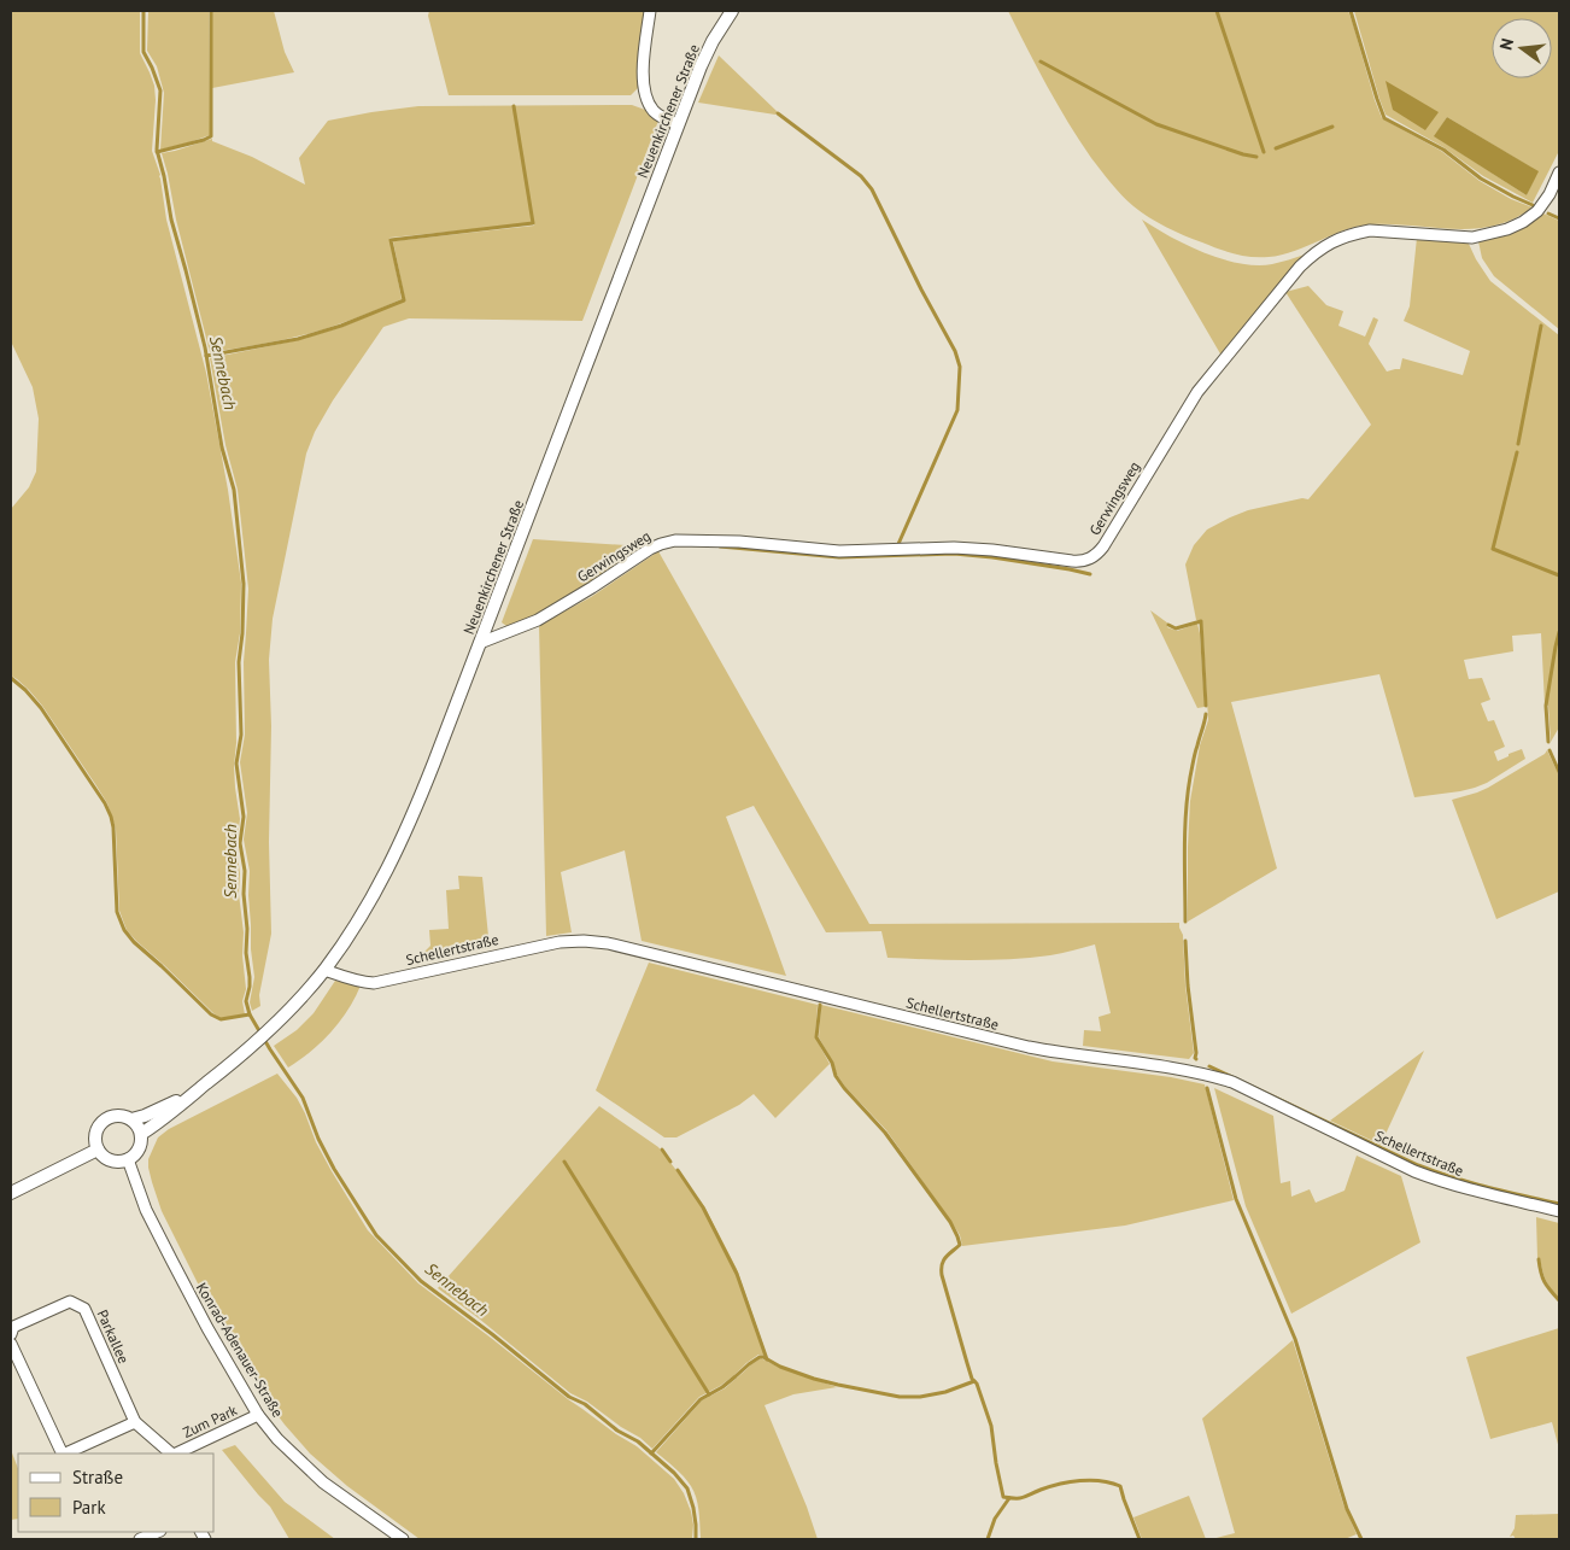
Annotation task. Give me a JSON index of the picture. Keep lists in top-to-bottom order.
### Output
{
  "streets": {
    "street": [
      "Neuenkirchener Straße",
      "Gerwingsweg",
      "Schellertstraße",
      "Parkallee",
      "Konrad-Adenauer-Straße",
      "Zum Park"
    ]
  },
  "crossings": [
    ["Neuenkirchener Straße", "Gerwingsweg"],
    ["Neuenkirchener Straße", "Schellertstraße"],
    ["Neuenkirchener Straße", "Konrad-Adenauer-Straße"],
    ["Konrad-Adenauer-Straße", "Zum Park"]
  ],
  "water": ["Sennebach"],
  "legend": ["Straße", "Park"],
  "north": "left"
}
